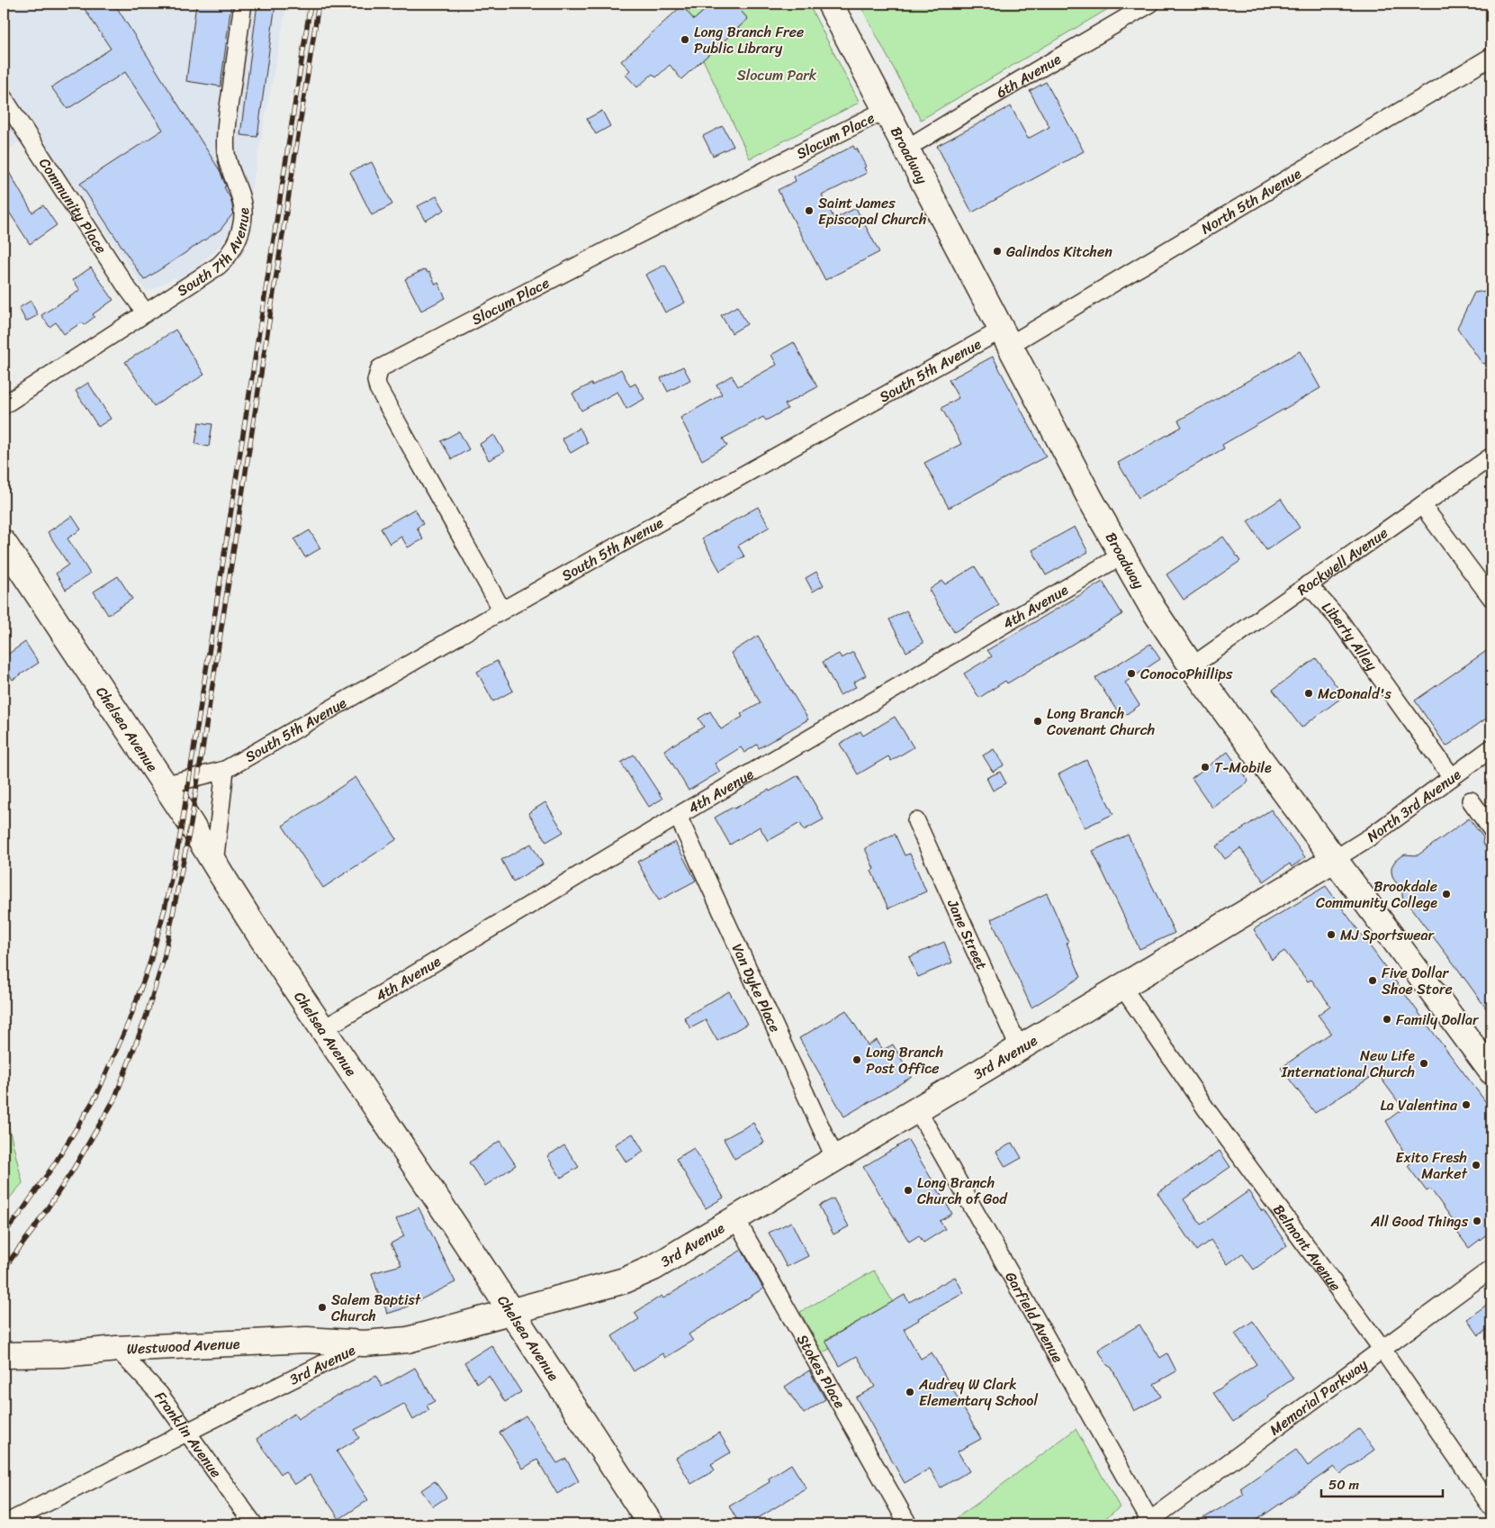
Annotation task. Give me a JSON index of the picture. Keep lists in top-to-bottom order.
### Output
{
  "streets": {
    "street": [
      "6th Avenue",
      "Slocum Place",
      "Broadway",
      "North 5th Avenue",
      "Community Place",
      "South 7th Avenue",
      "South 5th Avenue",
      "Rockwell Avenue",
      "4th Avenue",
      "Liberty Alley",
      "Chelsea Avenue",
      "North 3rd Avenue",
      "Jane Street",
      "Van Dyke Place",
      "3rd Avenue",
      "Belmont Avenue",
      "Garfield Avenue",
      "Westwood Avenue",
      "Stokes Place",
      "Memorial Parkway",
      "Franklin Avenue"
    ]
  },
  "crossings": [
    ["6th Avenue", "Broadway"],
    ["Slocum Place", "Broadway"],
    ["Slocum Place", "South 5th Avenue"],
    ["Broadway", "North 5th Avenue"],
    ["Broadway", "South 5th Avenue"],
    ["Broadway", "Rockwell Avenue"],
    ["Broadway", "4th Avenue"],
    ["Broadway", "North 3rd Avenue"],
    ["Broadway", "3rd Avenue"],
    ["North 5th Avenue", "South 5th Avenue"],
    ["Community Place", "South 7th Avenue"],
    ["South 5th Avenue", "Chelsea Avenue"],
    ["Rockwell Avenue", "Liberty Alley"],
    ["4th Avenue", "Chelsea Avenue"],
    ["4th Avenue", "Van Dyke Place"],
    ["Liberty Alley", "North 3rd Avenue"],
    ["Chelsea Avenue", "3rd Avenue"],
    ["North 3rd Avenue", "3rd Avenue"],
    ["Jane Street", "3rd Avenue"],
    ["Van Dyke Place", "3rd Avenue"],
    ["3rd Avenue", "Belmont Avenue"],
    ["3rd Avenue", "Garfield Avenue"],
    ["3rd Avenue", "Westwood Avenue"],
    ["3rd Avenue", "Stokes Place"],
    ["3rd Avenue", "Franklin Avenue"],
    ["Belmont Avenue", "Memorial Parkway"],
    ["Garfield Avenue", "Memorial Parkway"],
    ["Westwood Avenue", "Franklin Avenue"]
  ],
  "parks": ["Slocum Park"],
  "places": [
    "Long Branch Free Public Library",
    "Saint James Episcopal Church",
    "Galindos Kitchen",
    "ConocoPhillips",
    "McDonald's",
    "Long Branch Covenant Church",
    "T-Mobile",
    "Brookdale Community College",
    "MJ Sportswear",
    "Five Dollar Shoe Store",
    "Family Dollar",
    "Long Branch Post Office",
    "New Life International Church",
    "La Valentina",
    "Exito Fresh Market",
    "Long Branch Church of God",
    "All Good Things",
    "Salem Baptist Church",
    "Audrey W Clark Elementary School"
  ],
  "scale_bar": "50 m"
}
